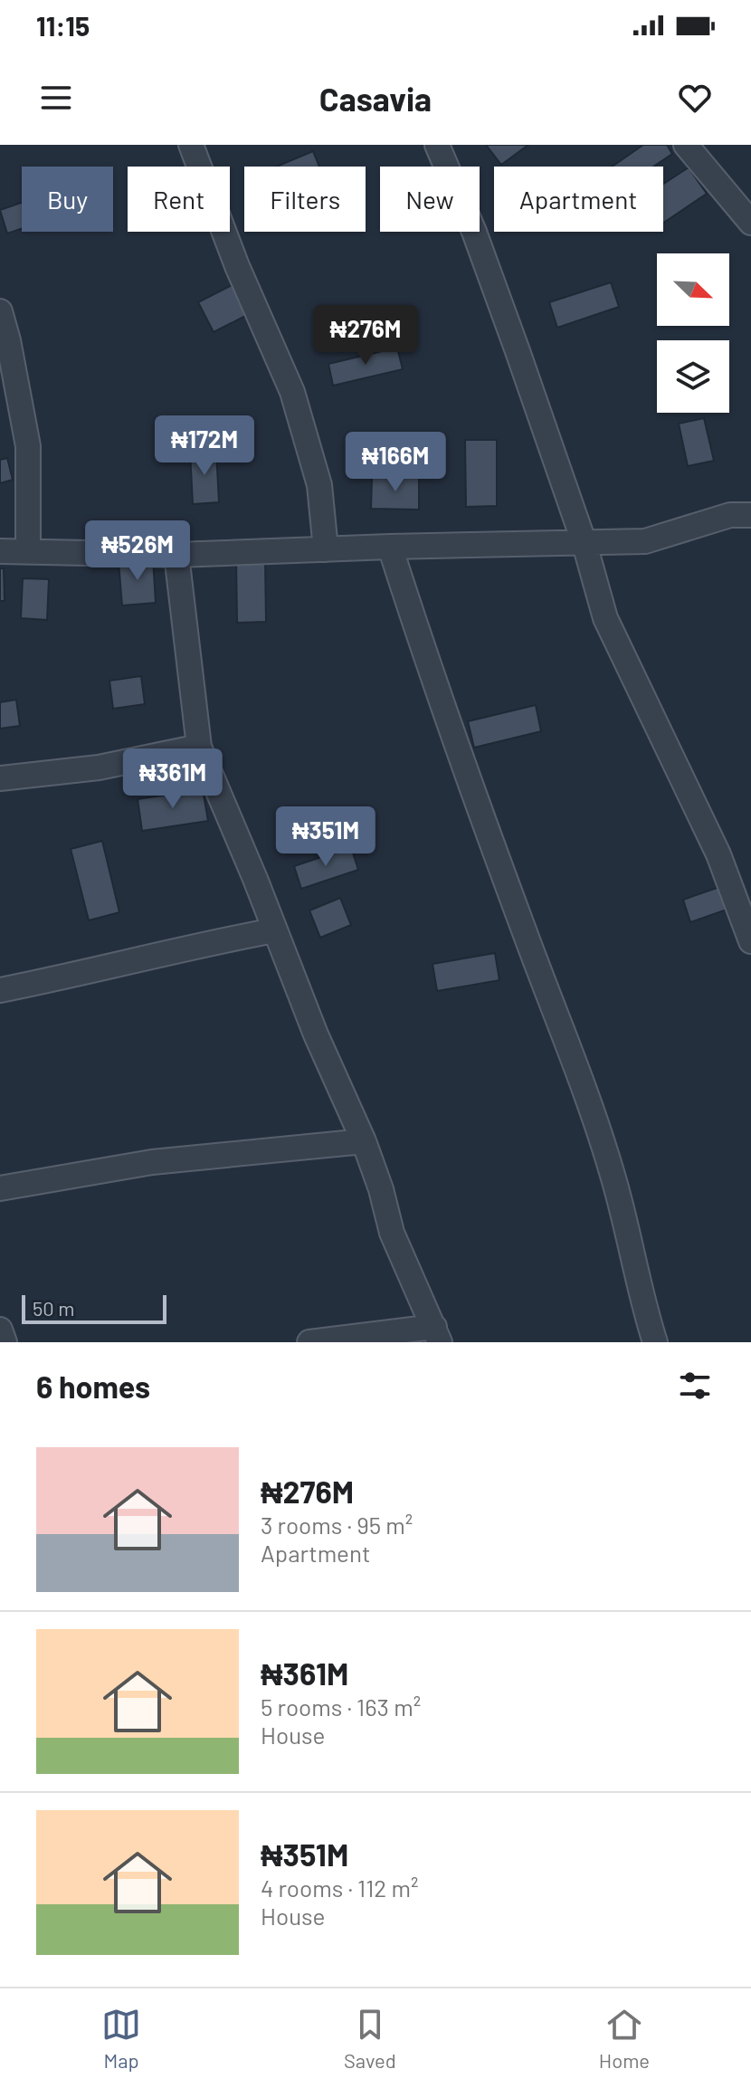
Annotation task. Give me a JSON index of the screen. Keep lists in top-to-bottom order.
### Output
{
  "scale_bar": "50 m",
  "north": "bottom right",
  "page": {
    "status": "11:15",
    "header": "Casavia",
    "chip": [
      "Buy",
      "Rent",
      "Filters",
      "New",
      "Apartment"
    ],
    "price": [
      "₦276M",
      "₦172M",
      "₦166M",
      "₦526M",
      "₦361M",
      "₦351M"
    ],
    "scale": "50 m",
    "heading": "6 homes",
    "list": [
      {
        "name": "₦276M",
        "note": "3 rooms · 95 m² · Apartment"
      },
      {
        "name": "₦361M",
        "note": "5 rooms · 163 m² · House"
      },
      {
        "name": "₦351M",
        "note": "4 rooms · 112 m² · House"
      }
    ],
    "tabs": ["Map", "Saved", "Home"]
  }
}
